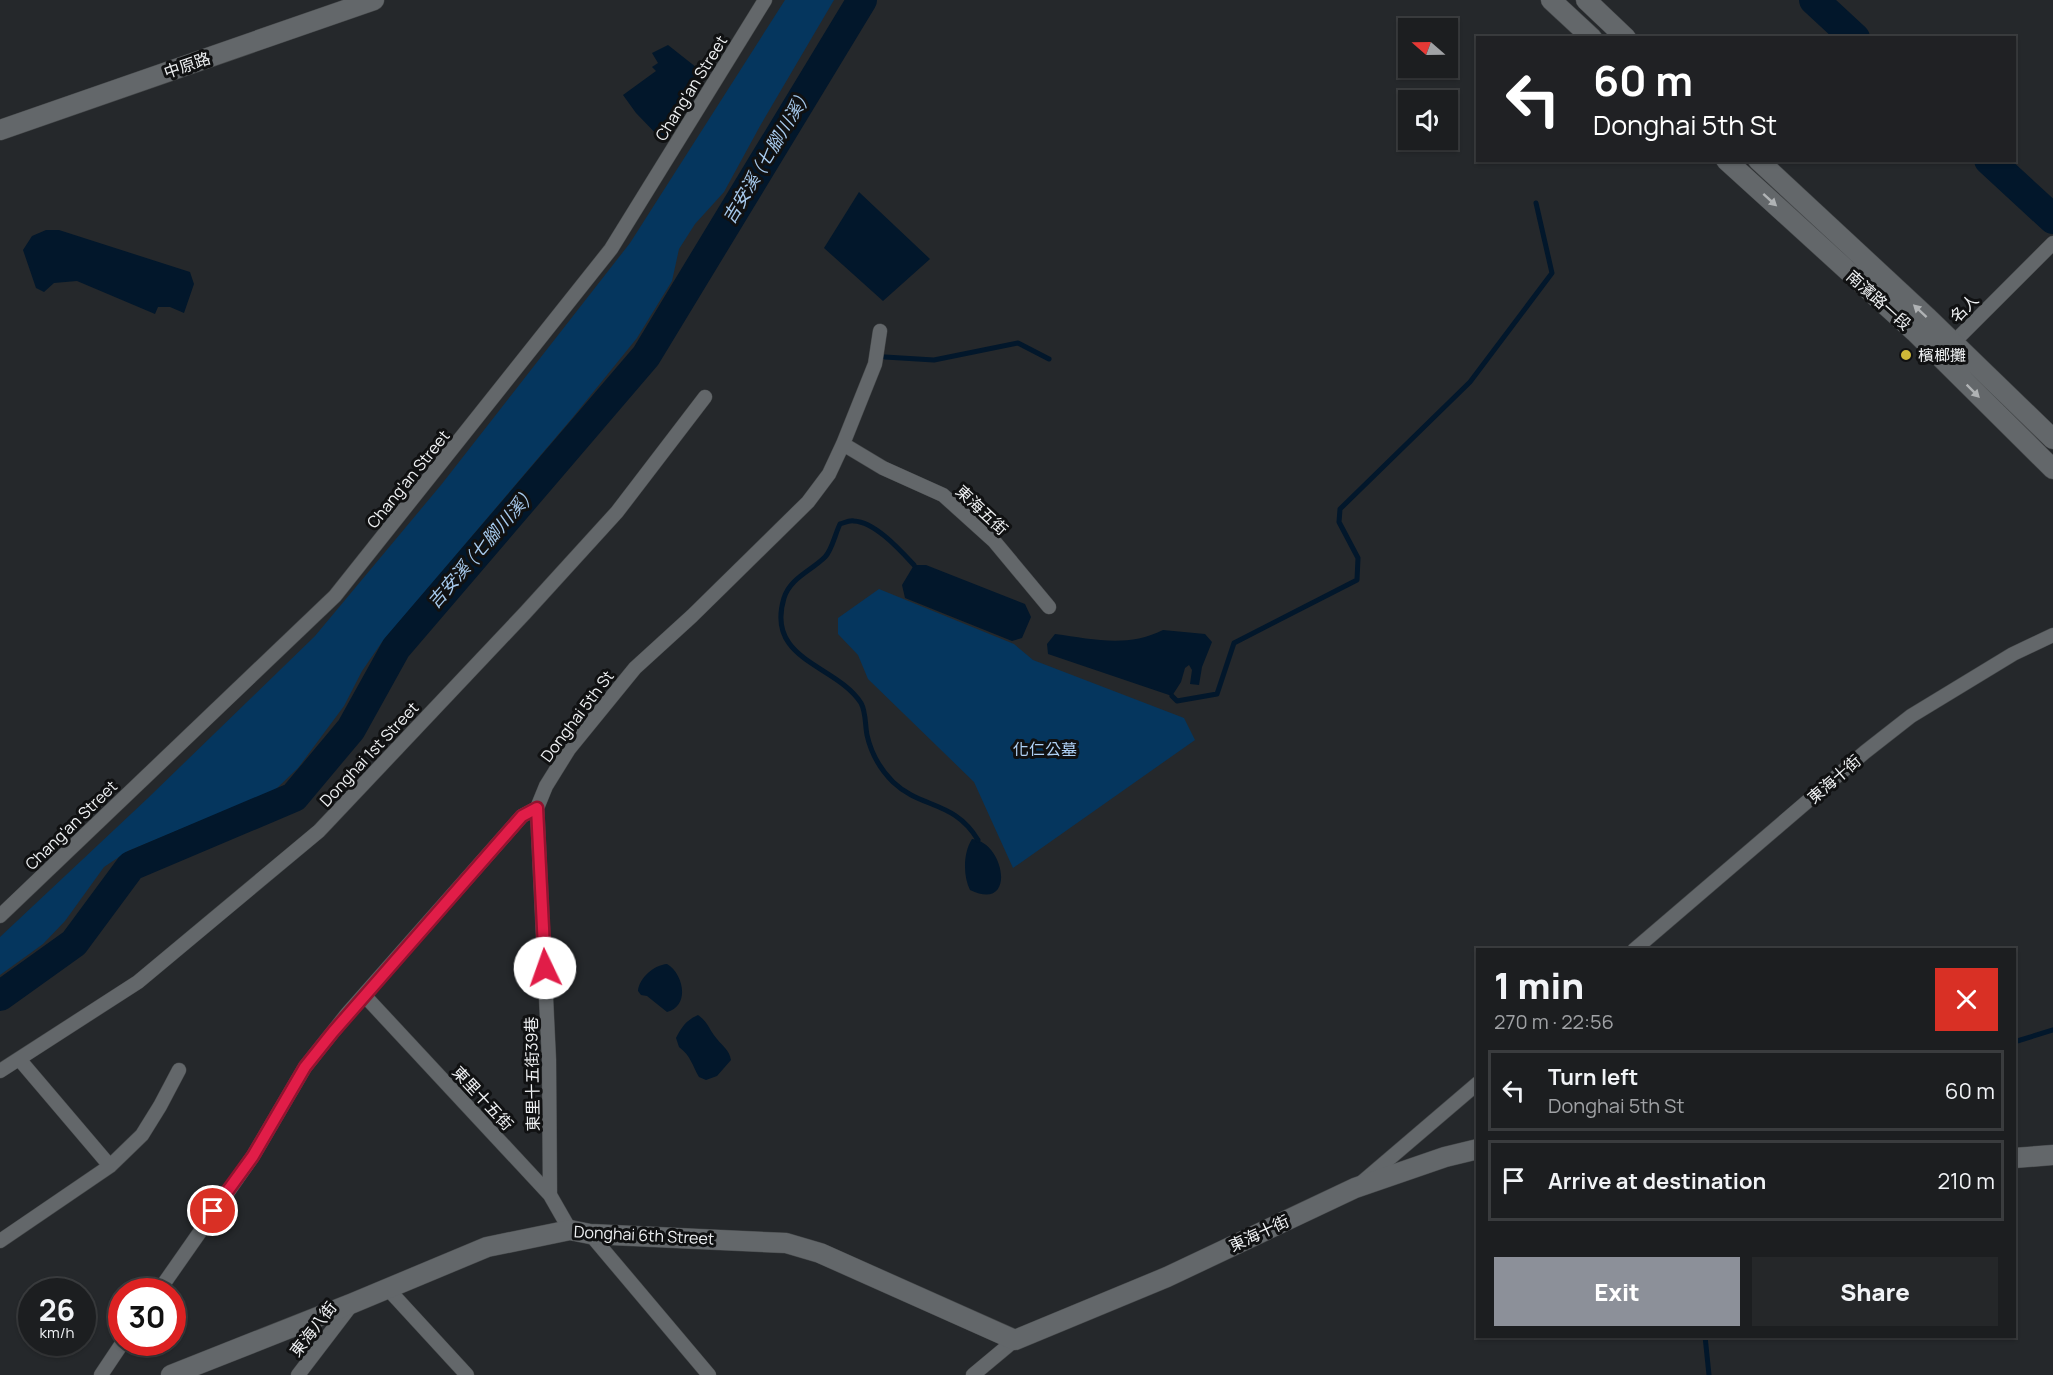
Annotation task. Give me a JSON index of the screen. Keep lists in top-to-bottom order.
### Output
{
  "streets": {
    "street": [
      "中原路",
      "Chang'an Street",
      "南濱路一段",
      "名人",
      "東海五街",
      "Donghai 5th St",
      "Donghai 1st Street",
      "東海十街",
      "東里十五街39巷",
      "東里十五街",
      "Donghai 6th Street",
      "東海八街"
    ]
  },
  "crossings": [
    ["南濱路一段", "名人"],
    ["東海五街", "Donghai 5th St"],
    ["Donghai 5th St", "東里十五街39巷"],
    ["Donghai 5th St", "東里十五街"],
    ["東海十街", "Donghai 6th Street"],
    ["東里十五街39巷", "東里十五街"],
    ["東里十五街", "Donghai 6th Street"],
    ["Donghai 6th Street", "東海八街"]
  ],
  "water": ["吉安溪 (七腳川溪)"],
  "parks": ["化仁公墓"],
  "places": ["檳榔攤"],
  "north": "left",
  "page": {
    "turn": ["60 m", "Donghai 5th St"],
    "heading": ["1 min", "270 m · 22:56"],
    "list": [
      {
        "name": "Turn left",
        "note": "Donghai 5th St",
        "value": "60 m"
      },
      {
        "name": "Arrive at destination",
        "value": "210 m"
      }
    ],
    "buttons": ["Exit", "Share"],
    "speed": "26 km/h",
    "limit": "30"
  }
}
